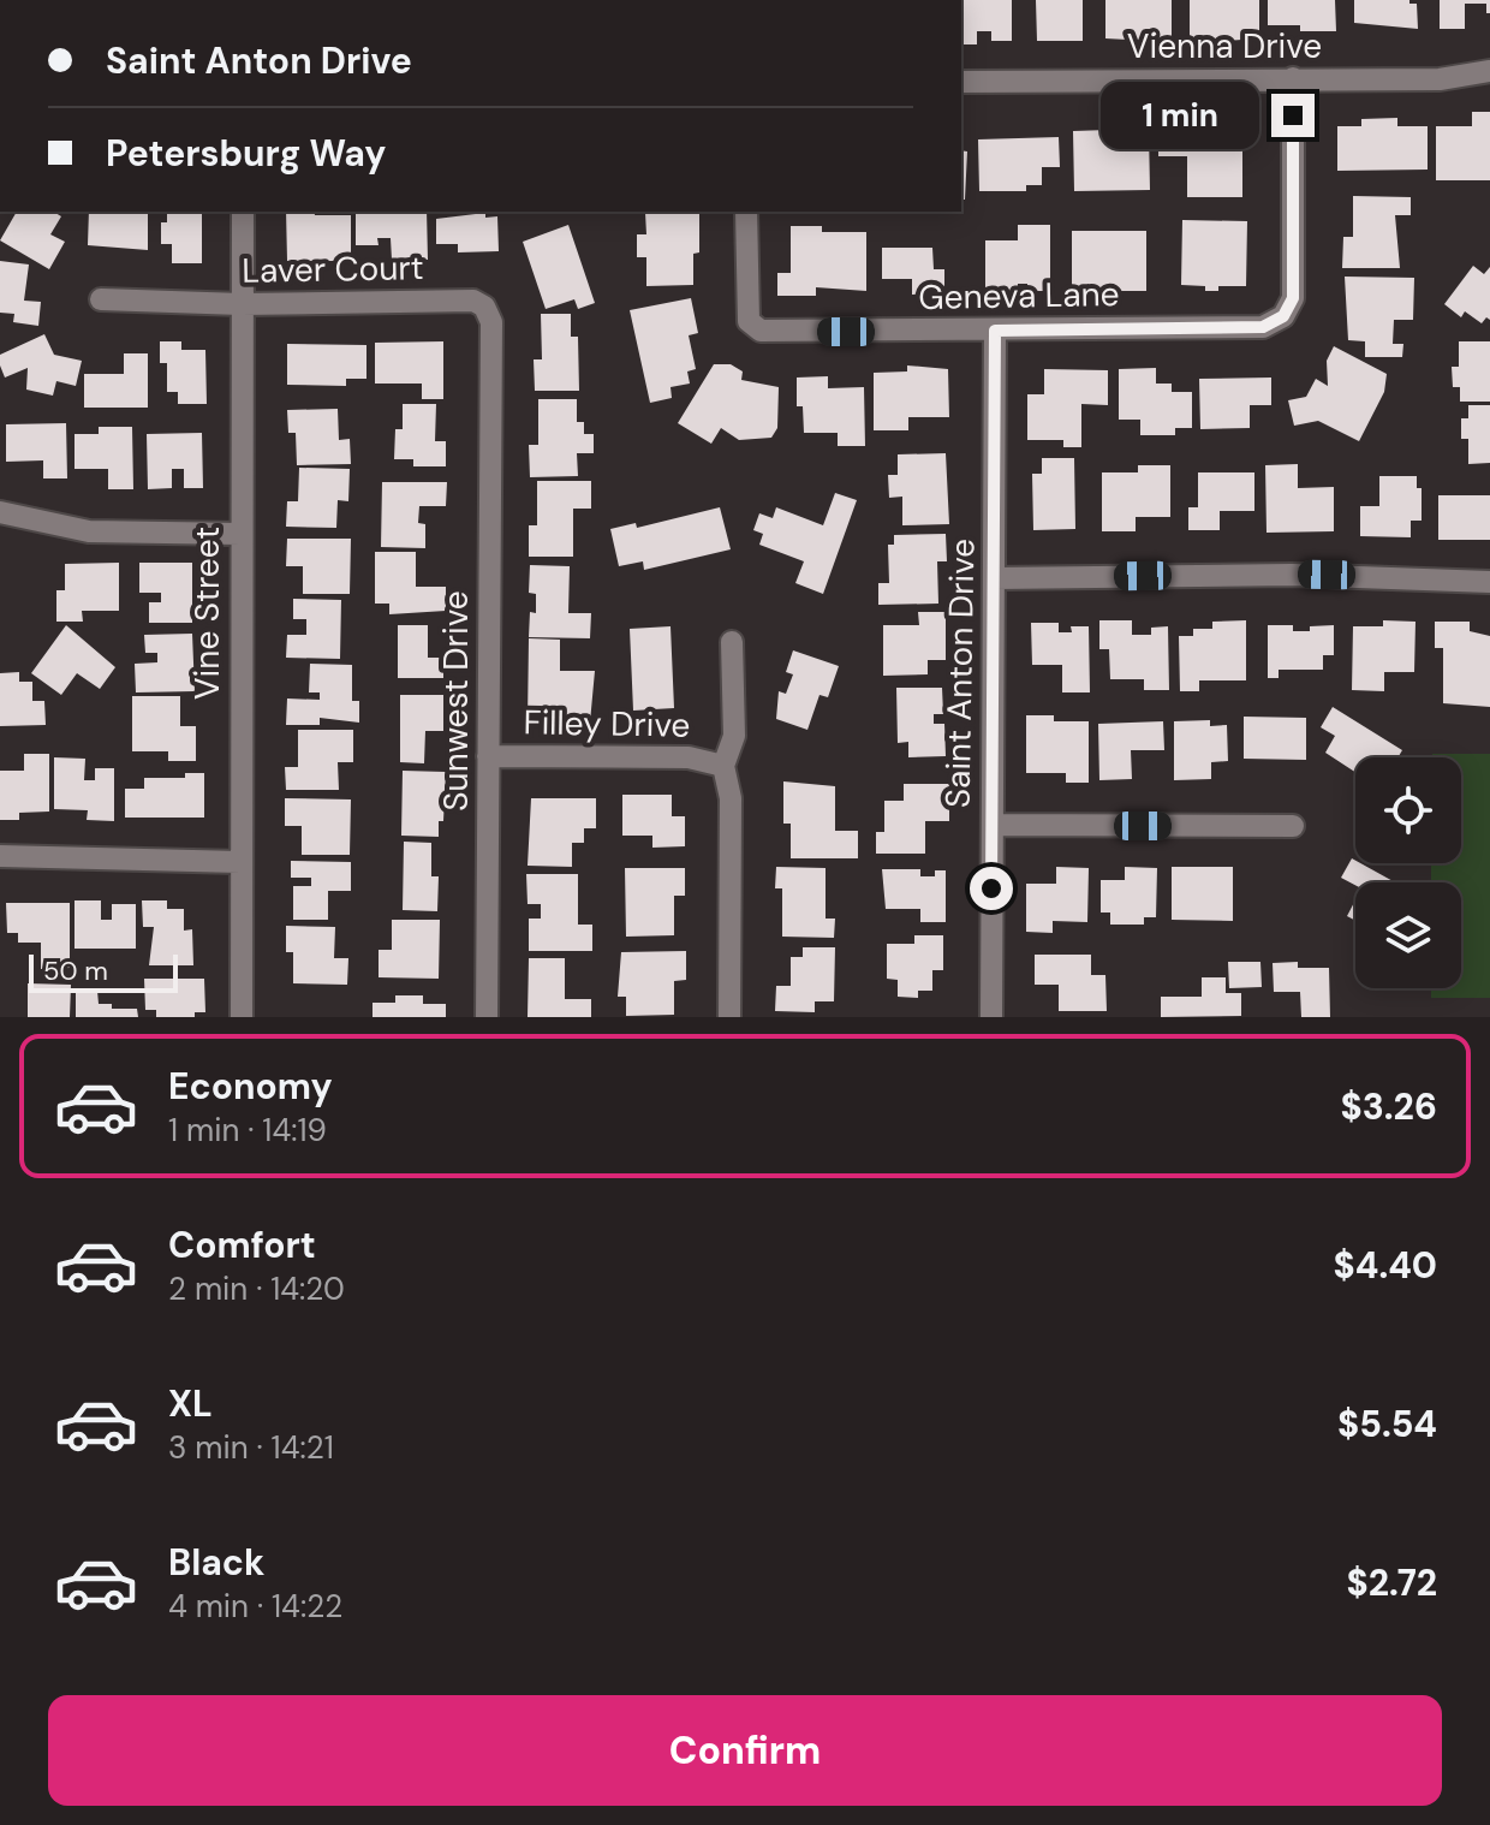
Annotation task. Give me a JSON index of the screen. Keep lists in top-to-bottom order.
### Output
{
  "streets": {
    "street": [
      "Vienna Drive",
      "Laver Court",
      "Geneva Lane",
      "Vine Street",
      "Saint Anton Drive",
      "Sunwest Drive",
      "Filley Drive"
    ]
  },
  "crossings": [
    ["Vienna Drive", "Geneva Lane"],
    ["Laver Court", "Vine Street"],
    ["Laver Court", "Sunwest Drive"],
    ["Geneva Lane", "Saint Anton Drive"],
    ["Sunwest Drive", "Filley Drive"]
  ],
  "scale_bar": "50 m",
  "page": {
    "banner": ["Saint Anton Drive", "Petersburg Way"],
    "bubble": "1 min",
    "scale": "50 m",
    "list": [
      {
        "name": "Economy",
        "note": "1 min · 14:19",
        "value": "$3.26"
      },
      {
        "name": "Comfort",
        "note": "2 min · 14:20",
        "value": "$4.40"
      },
      {
        "name": "XL",
        "note": "3 min · 14:21",
        "value": "$5.54"
      },
      {
        "name": "Black",
        "note": "4 min · 14:22",
        "value": "$2.72"
      }
    ],
    "buttons": "Confirm"
  }
}
